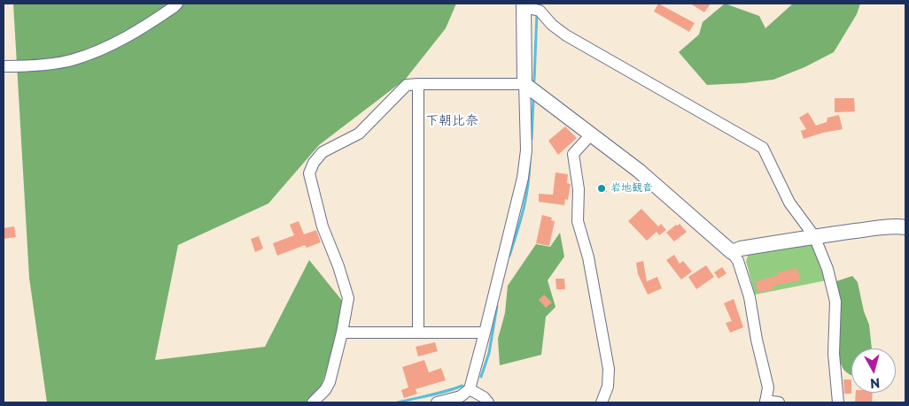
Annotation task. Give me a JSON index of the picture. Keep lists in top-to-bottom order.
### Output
{
  "districts": ["下朝比奈"],
  "places": ["岩地観音"],
  "north": "bottom"
}
